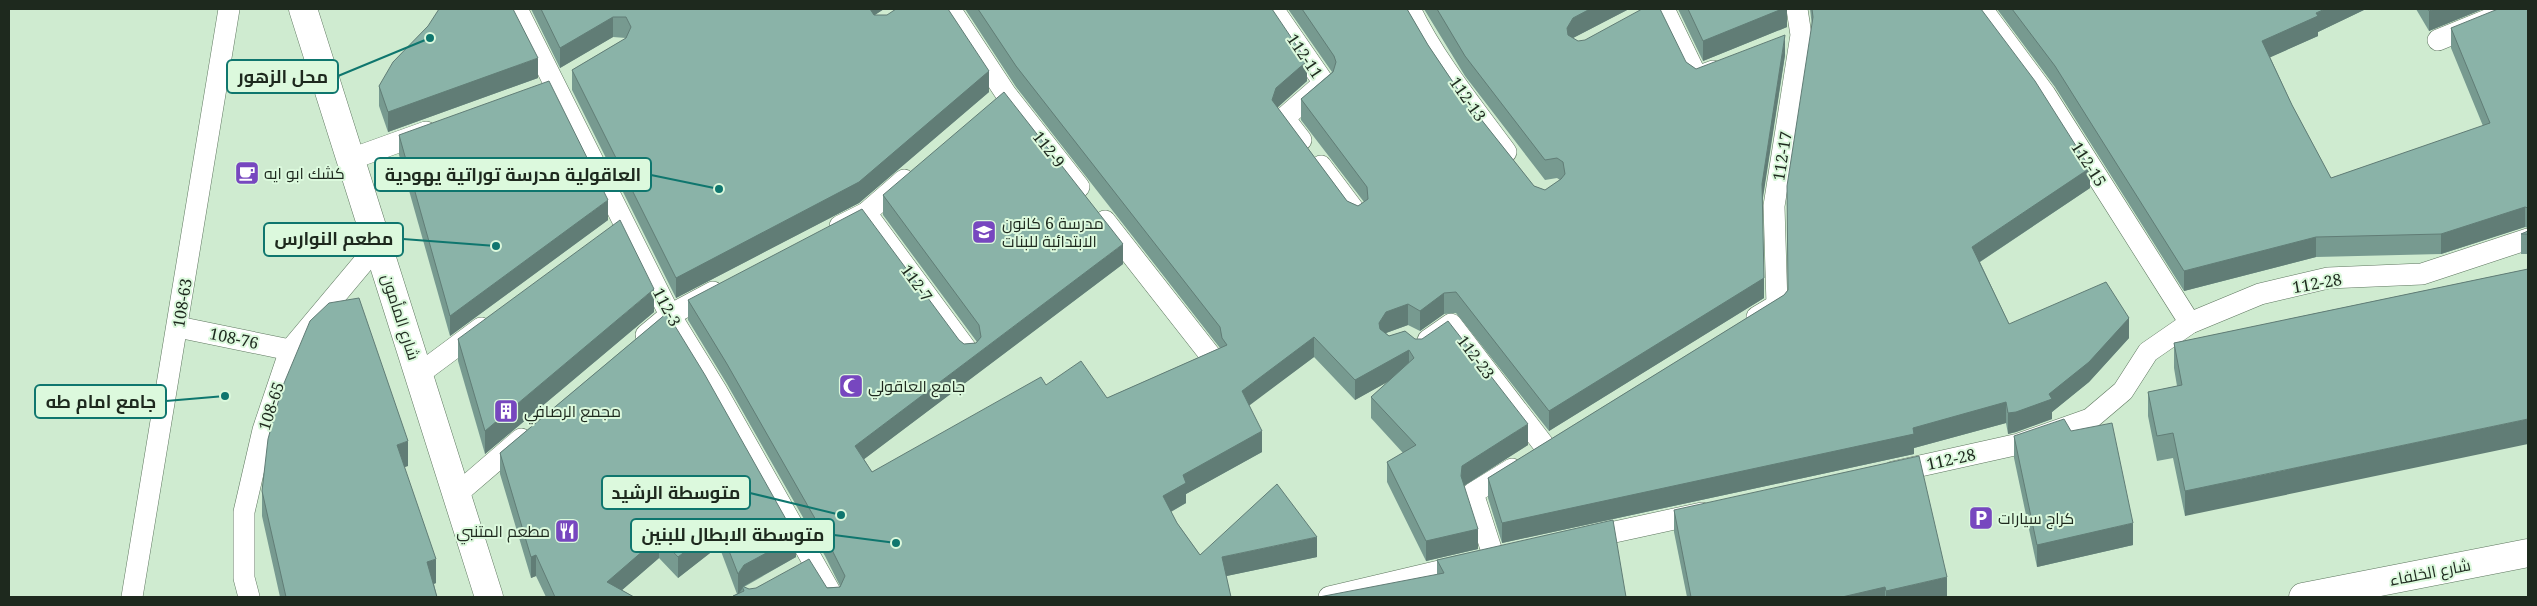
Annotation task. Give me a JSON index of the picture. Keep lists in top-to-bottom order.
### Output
{
  "streets": {
    "main road": ["شارع المأمون", "شارع الخلفاء"],
    "lane": [
      "112-11",
      "112-13",
      "112-9",
      "112-17",
      "112-15",
      "112-7",
      "112-28",
      "108-63",
      "112-3",
      "108-76",
      "112-23",
      "108-65"
    ]
  },
  "crossings": [
    ["112-15", "112-28"],
    ["108-63", "108-76"],
    ["شارع المأمون", "108-65"],
    ["108-76", "108-65"]
  ],
  "places": {
    "other": [
      "محل الزهور",
      "العاقولية مدرسة توراتية يهودية",
      "مطعم النوارس",
      "جامع امام طه",
      "متوسطة الرشيد",
      "متوسطة الابطال للبنين"
    ],
    "cafe": ["كشك ابو ايه"],
    "school or university": ["مدرسة 6 كانون الابتدائية للبنات"],
    "mosque": ["جامع العاقولي"],
    "building": ["مجمع الرصافي"],
    "parking": ["كراج سيارات"],
    "restaurant": ["مطعم المتنبي"]
  }
}
